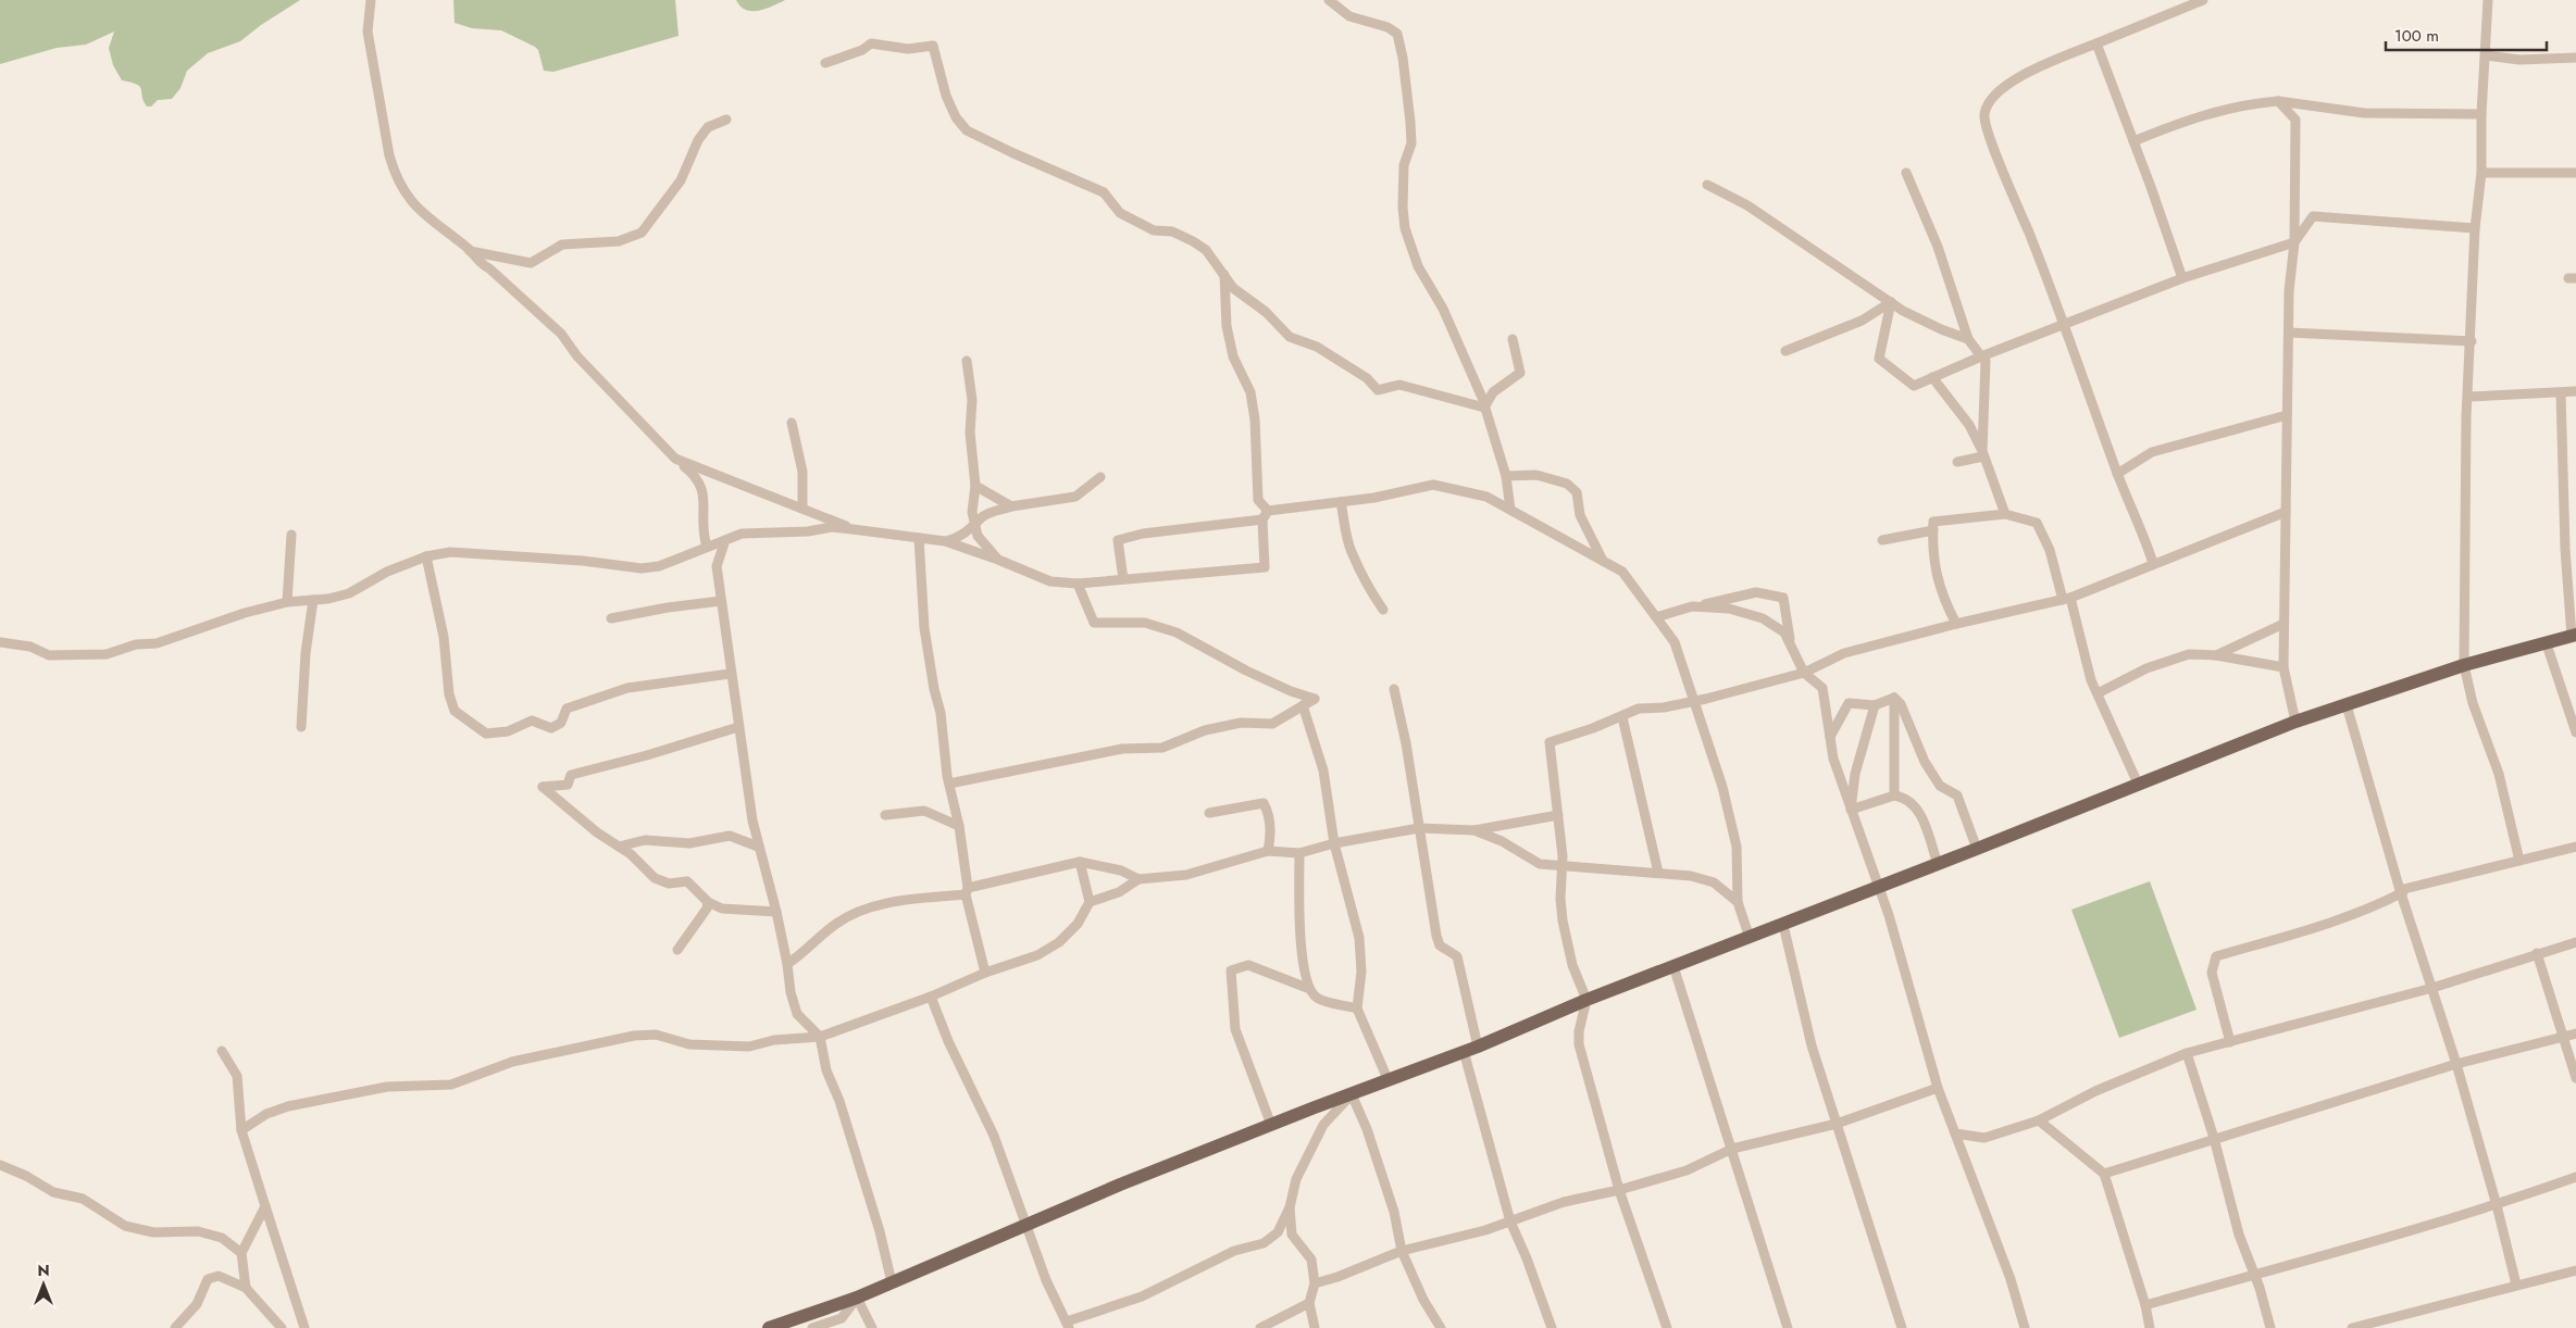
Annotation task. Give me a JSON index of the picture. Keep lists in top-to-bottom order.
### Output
{
  "scale_bar": "100 m",
  "north": "top"
}
